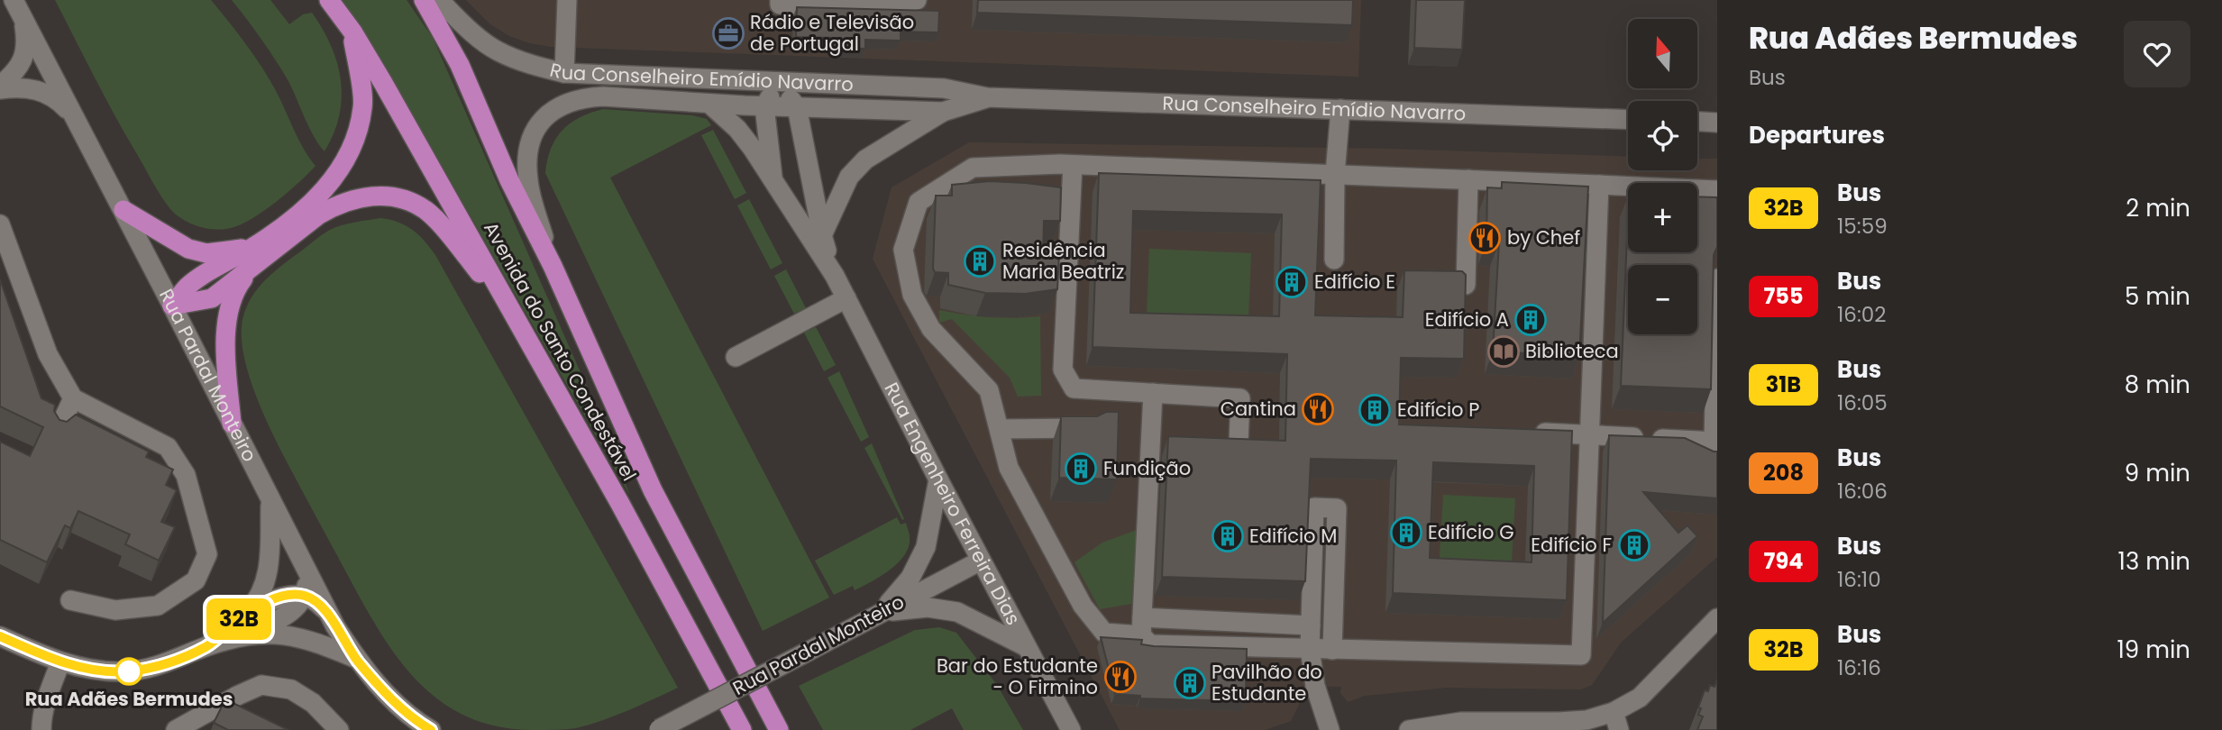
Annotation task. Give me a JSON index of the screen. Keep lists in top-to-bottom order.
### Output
{
  "streets": {
    "highway": ["Avenida do Santo Condestável"],
    "street": ["Rua Conselheiro Emídio Navarro", "Rua Pardal Monteiro", "Rua Engenheiro Ferreira Dias"]
  },
  "crossings": [
    ["Rua Conselheiro Emídio Navarro", "Avenida do Santo Condestável"],
    ["Rua Conselheiro Emídio Navarro", "Rua Engenheiro Ferreira Dias"],
    ["Rua Pardal Monteiro", "Rua Engenheiro Ferreira Dias"]
  ],
  "places": {
    "office": ["Rádio e Televisão de Portugal"],
    "restaurant": ["by Chef", "Cantina", "Bar do Estudante - O Firmino"],
    "building": [
      "Residência Maria Beatriz",
      "Edifício E",
      "Edifício A",
      "Edifício P",
      "Fundição",
      "Edifício G",
      "Edifício M",
      "Edifício F",
      "Pavilhão do Estudante"
    ],
    "library": ["Biblioteca"],
    "other": ["Rua Adães Bermudes"]
  },
  "lines": ["bus line 32B"],
  "north": "top",
  "page": {
    "on_map": "32B",
    "heading": [
      ["Rua Adães Bermudes", "Bus"],
      "Departures"
    ],
    "map_buttons": ["+", "−"],
    "list": [
      {
        "mark": "32B",
        "name": "Bus",
        "note": "15:59",
        "value": "2 min"
      },
      {
        "mark": "755",
        "name": "Bus",
        "note": "16:02",
        "value": "5 min"
      },
      {
        "mark": "31B",
        "name": "Bus",
        "note": "16:05",
        "value": "8 min"
      },
      {
        "mark": "208",
        "name": "Bus",
        "note": "16:06",
        "value": "9 min"
      },
      {
        "mark": "794",
        "name": "Bus",
        "note": "16:10",
        "value": "13 min"
      },
      {
        "mark": "32B",
        "name": "Bus",
        "note": "16:16",
        "value": "19 min"
      }
    ]
  }
}
